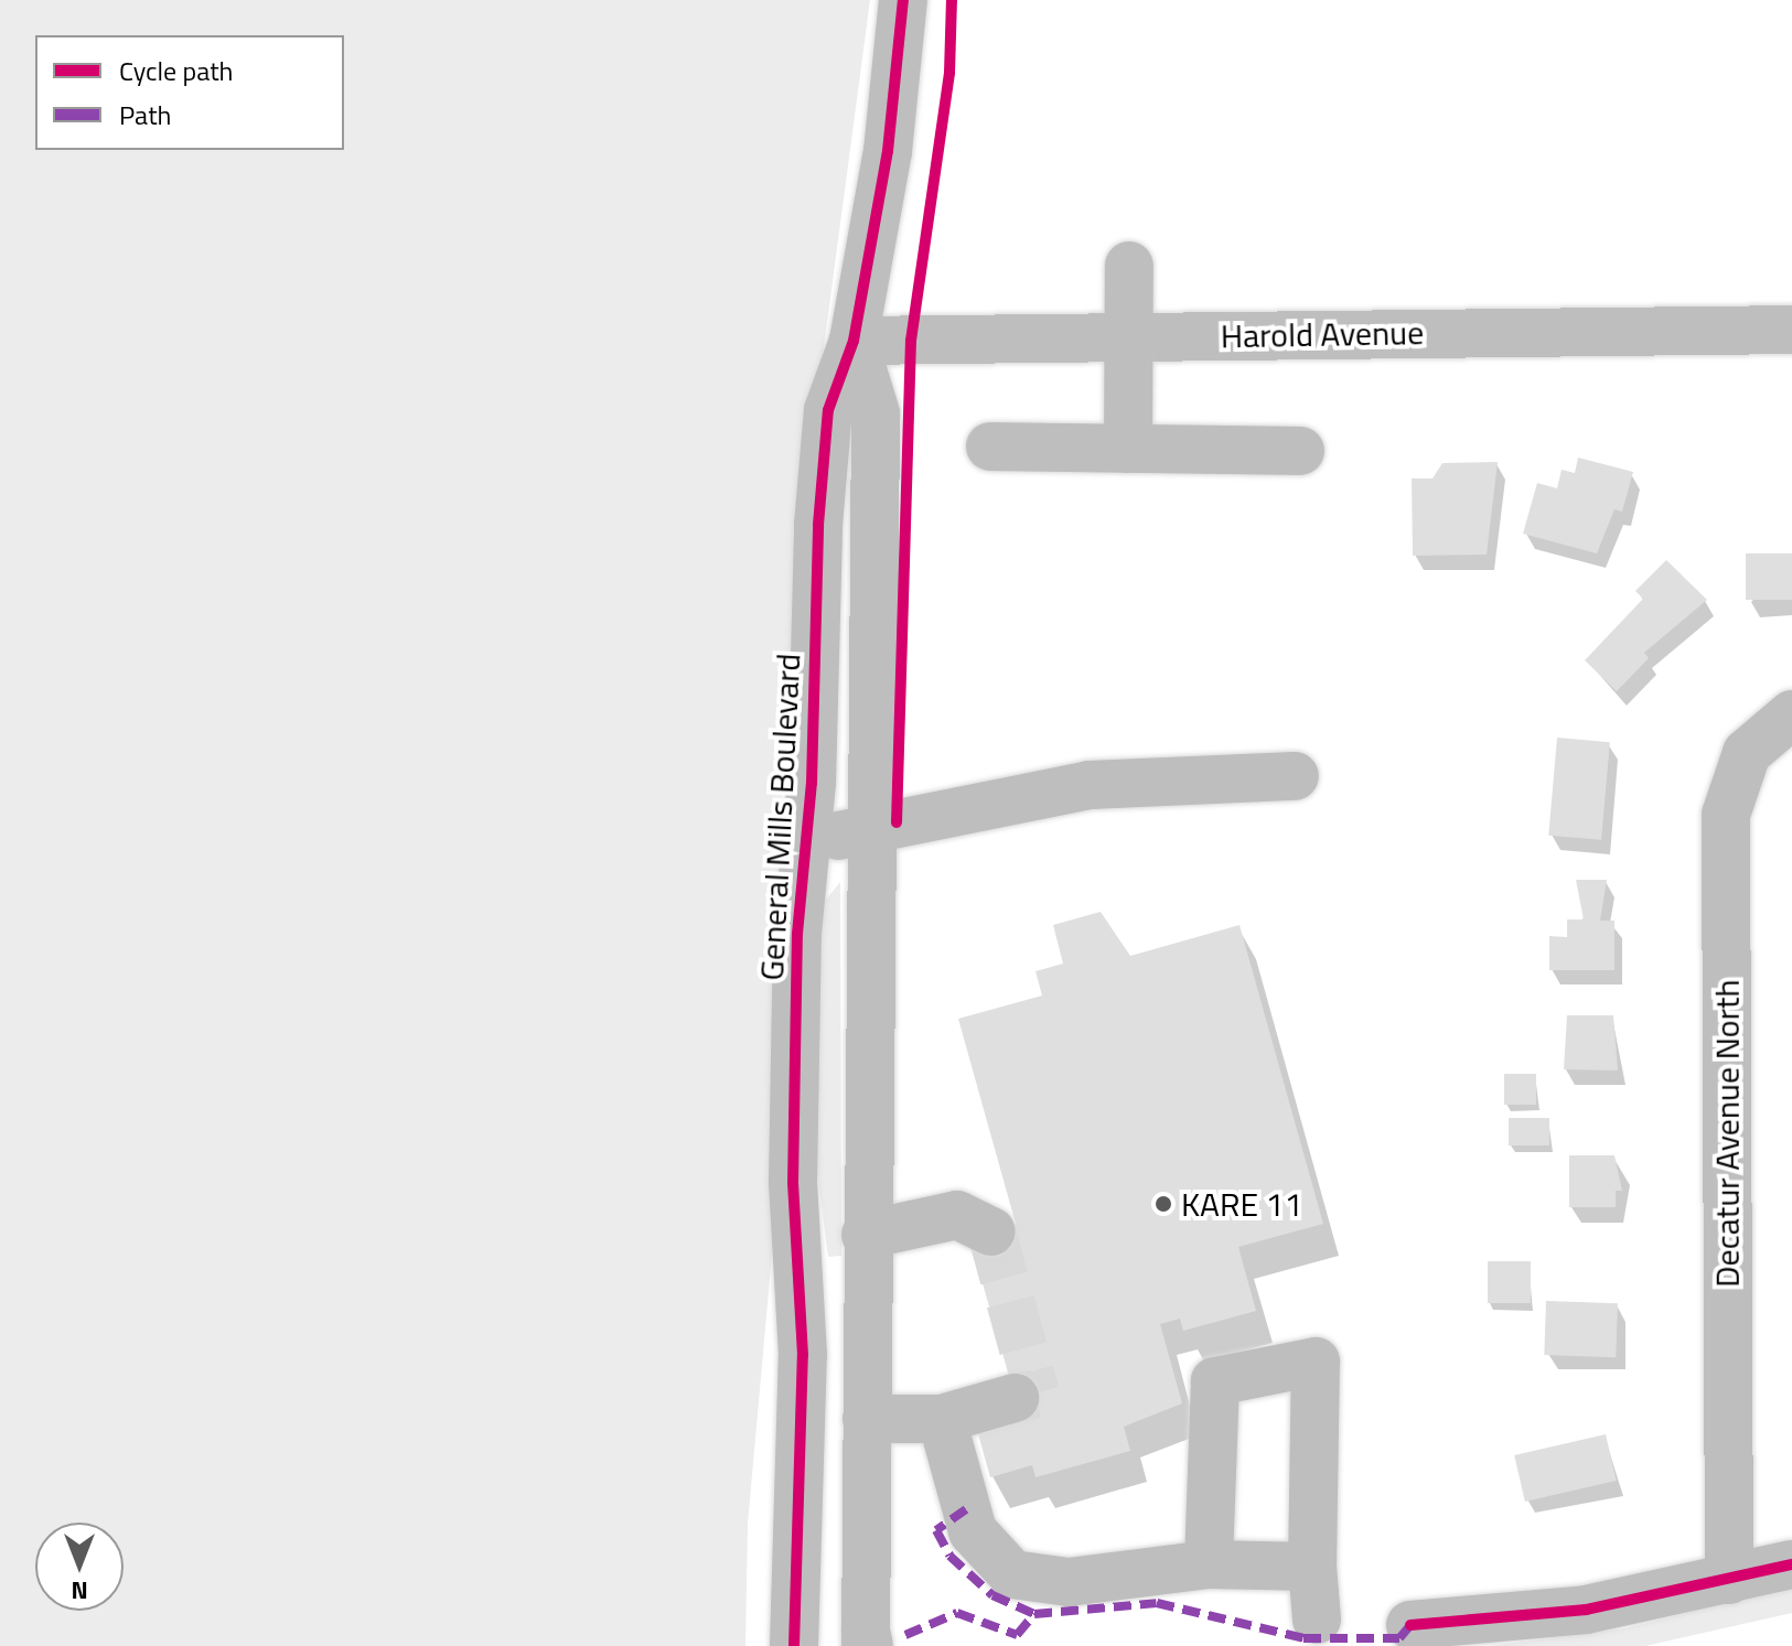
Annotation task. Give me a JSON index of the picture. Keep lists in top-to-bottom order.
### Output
{
  "streets": {
    "street": ["Harold Avenue", "General Mills Boulevard", "Decatur Avenue North"]
  },
  "crossings": [
    ["Harold Avenue", "General Mills Boulevard"]
  ],
  "places": ["KARE 11"],
  "legend": ["Cycle path", "Path"],
  "north": "bottom"
}
